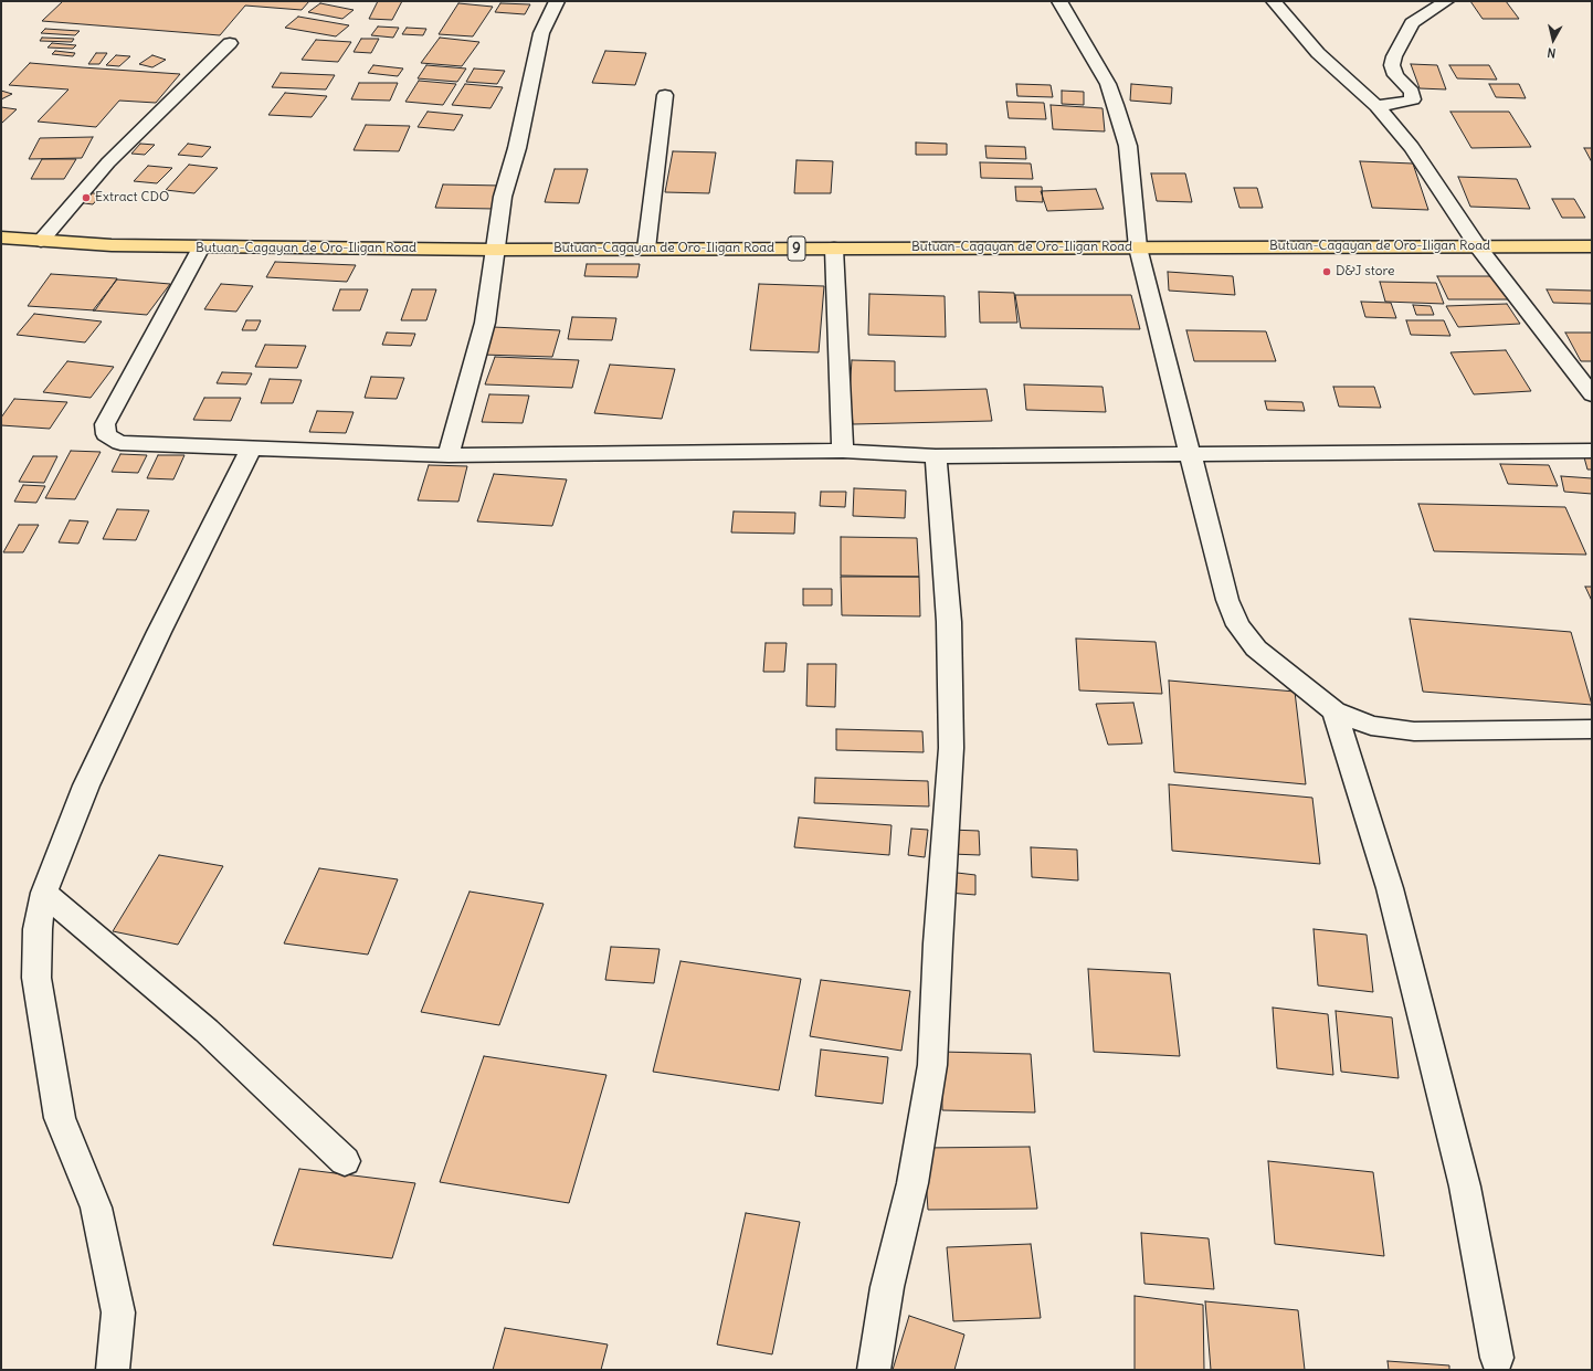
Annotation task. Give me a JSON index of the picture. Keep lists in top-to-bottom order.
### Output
{
  "streets": {
    "highway": ["Butuan-Cagayan de Oro-Iligan Road", "9"]
  },
  "places": ["Extract CDO", "D&J store"],
  "north": "bottom"
}
